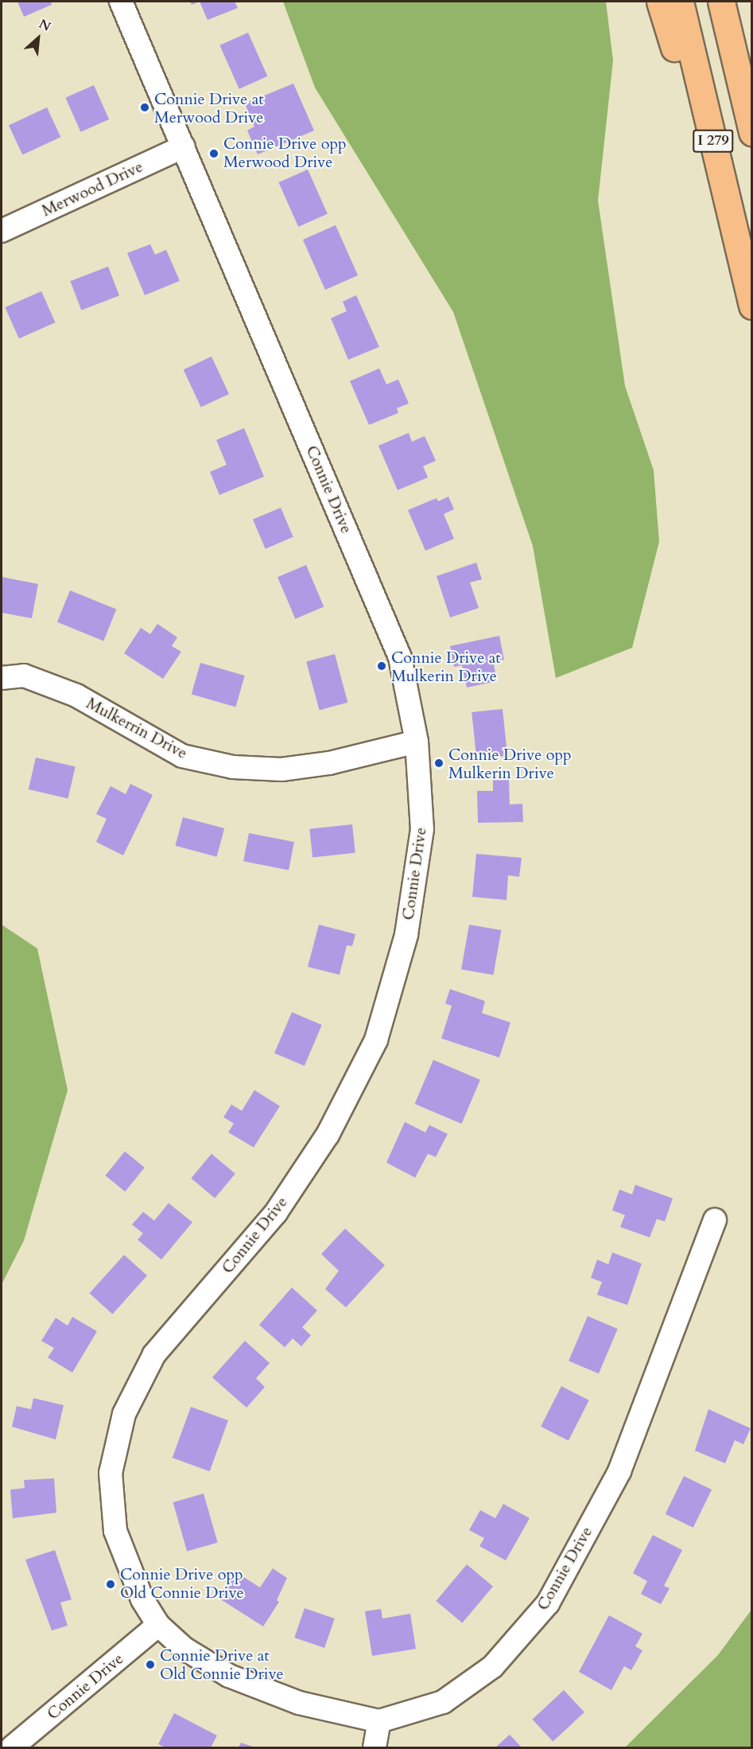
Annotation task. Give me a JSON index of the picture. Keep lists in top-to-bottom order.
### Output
{
  "streets": {
    "highway": ["I 279"],
    "street": ["Merwood Drive", "Connie Drive", "Mulkerrin Drive"]
  },
  "crossings": [
    ["Merwood Drive", "Connie Drive"],
    ["Connie Drive", "Mulkerrin Drive"]
  ],
  "places": [
    "Connie Drive at Merwood Drive",
    "Connie Drive opp Merwood Drive",
    "Connie Drive at Mulkerin Drive",
    "Connie Drive opp Mulkerin Drive",
    "Connie Drive opp Old Connie Drive",
    "Connie Drive at Old Connie Drive"
  ],
  "north": "top right"
}
